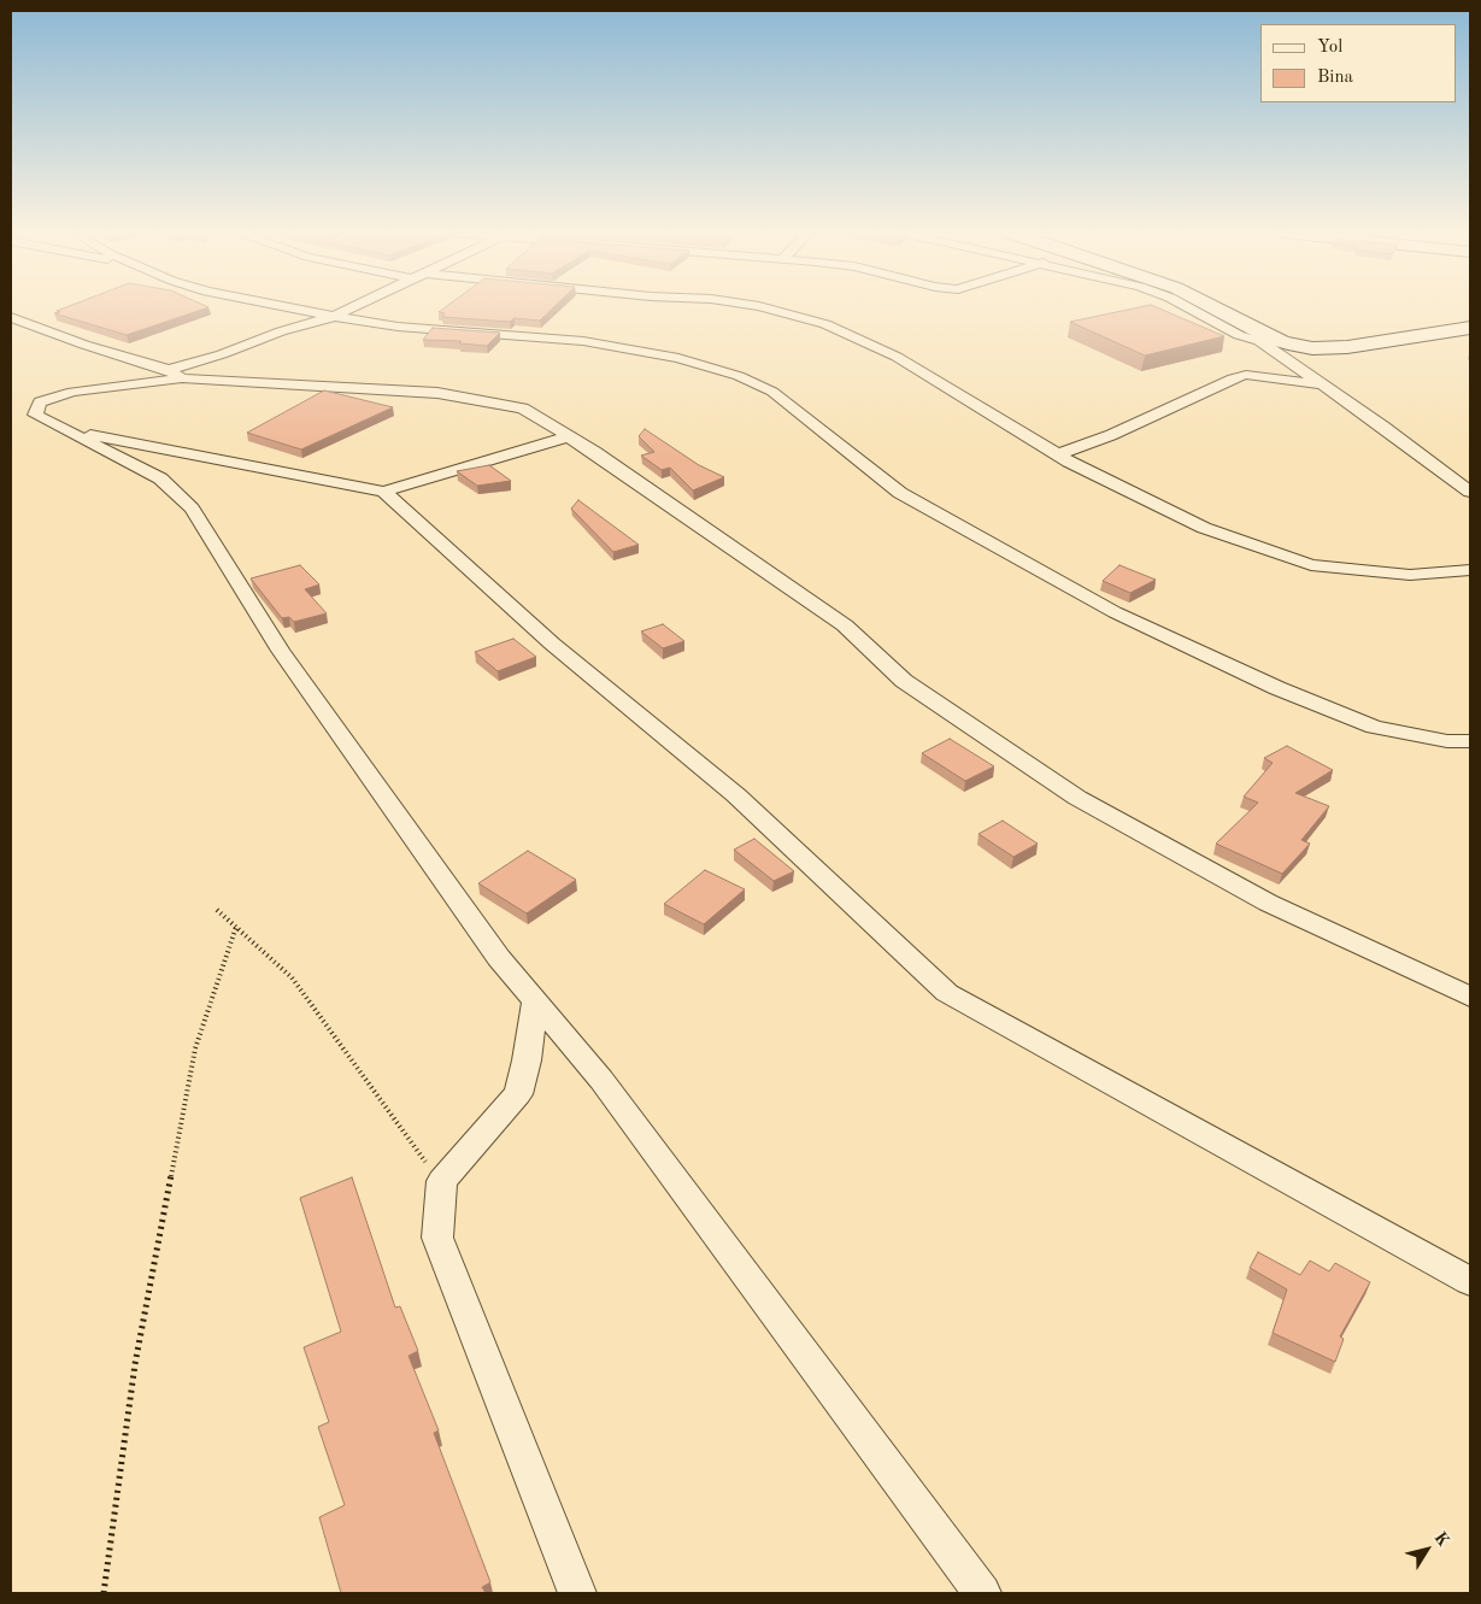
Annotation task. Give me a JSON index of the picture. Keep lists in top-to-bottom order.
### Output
{
  "legend": ["Yol", "Bina"],
  "north": "top right"
}
